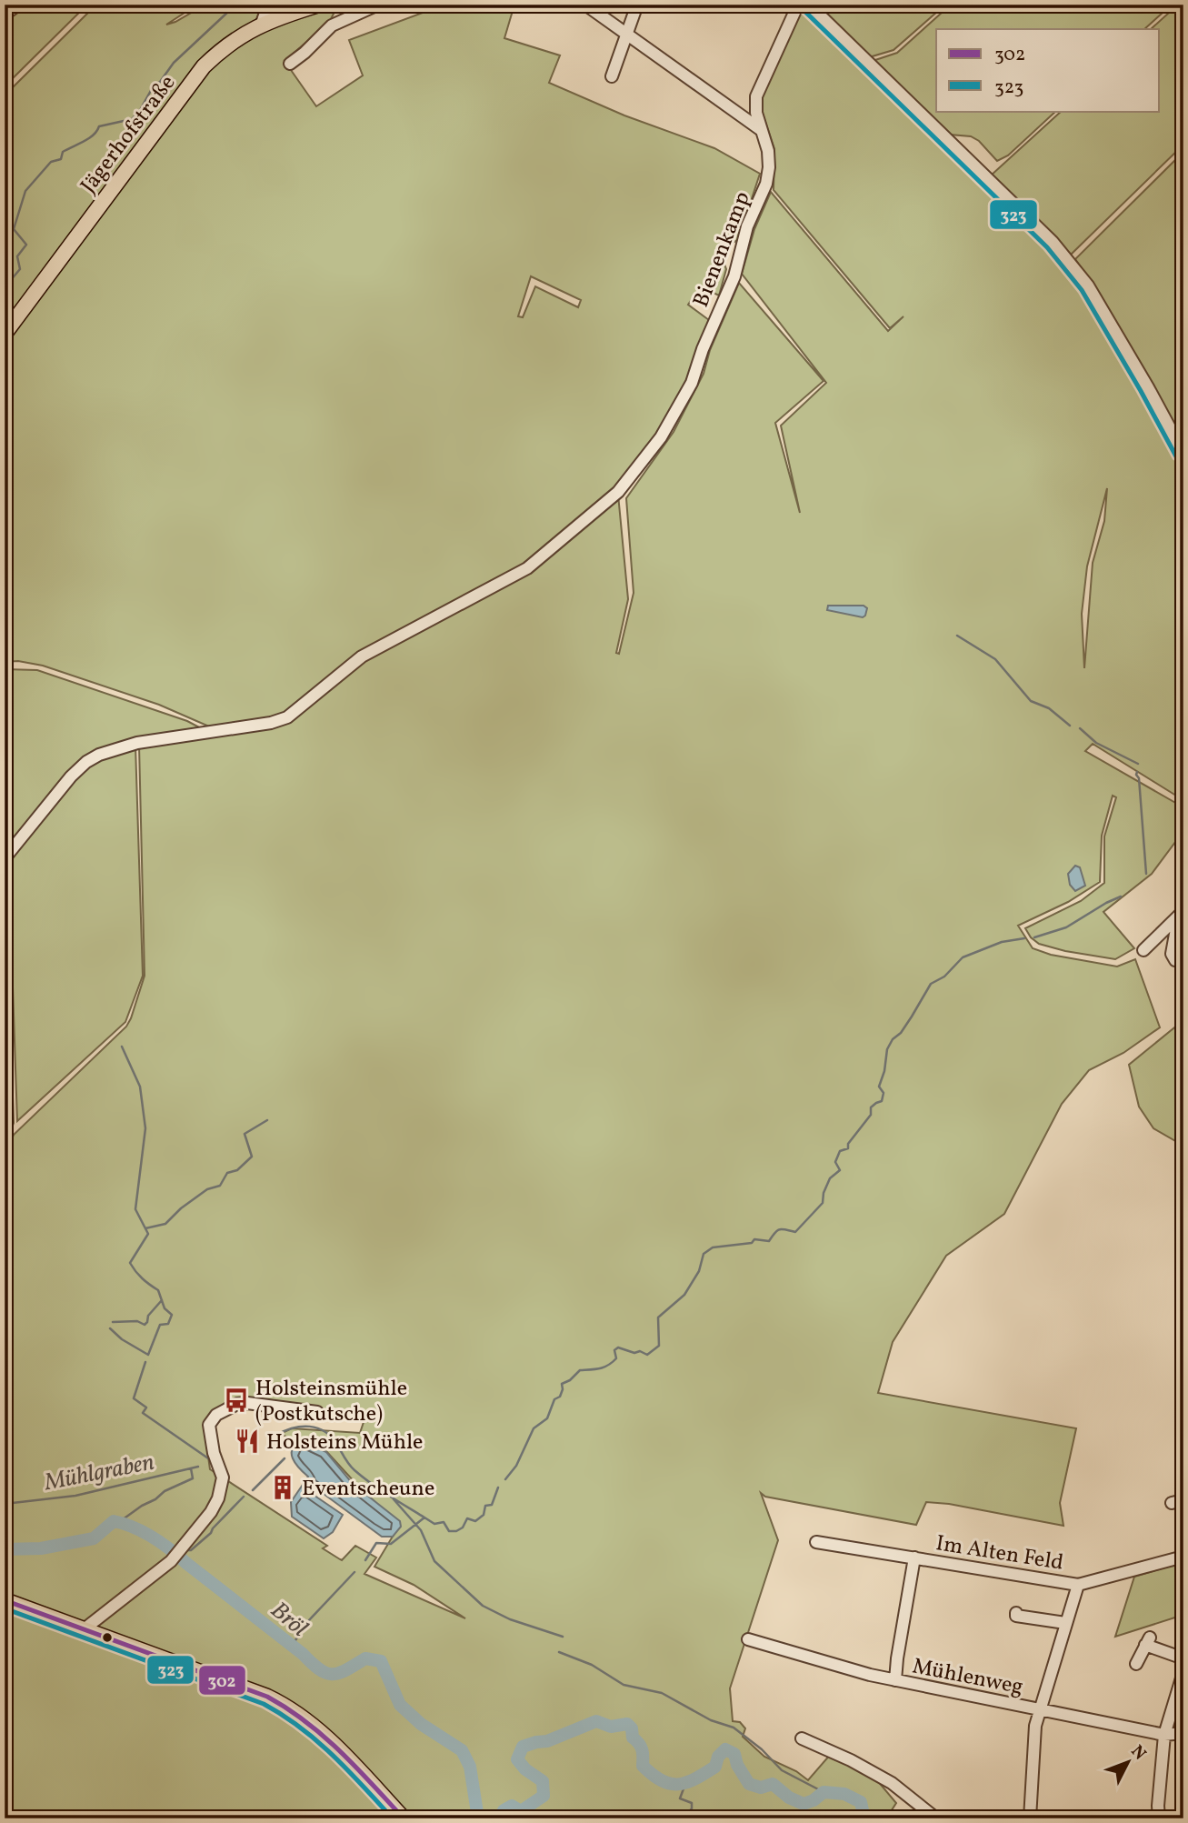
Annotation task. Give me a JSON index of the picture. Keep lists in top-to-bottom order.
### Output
{
  "streets": {
    "main road": ["Jägerhofstraße"],
    "street": ["Bienenkamp", "Im Alten Feld", "Mühlenweg"]
  },
  "crossings": [
    ["Im Alten Feld", "Mühlenweg"]
  ],
  "water": ["Mühlgraben", "Bröl"],
  "places": {
    "bus stop": ["Holsteinsmühle (Postkutsche)"],
    "restaurant": ["Holsteins Mühle"],
    "building": ["Eventscheune"]
  },
  "lines": ["transit line 323", "transit line 302"],
  "legend": ["302", "323"],
  "north": "top right"
}
